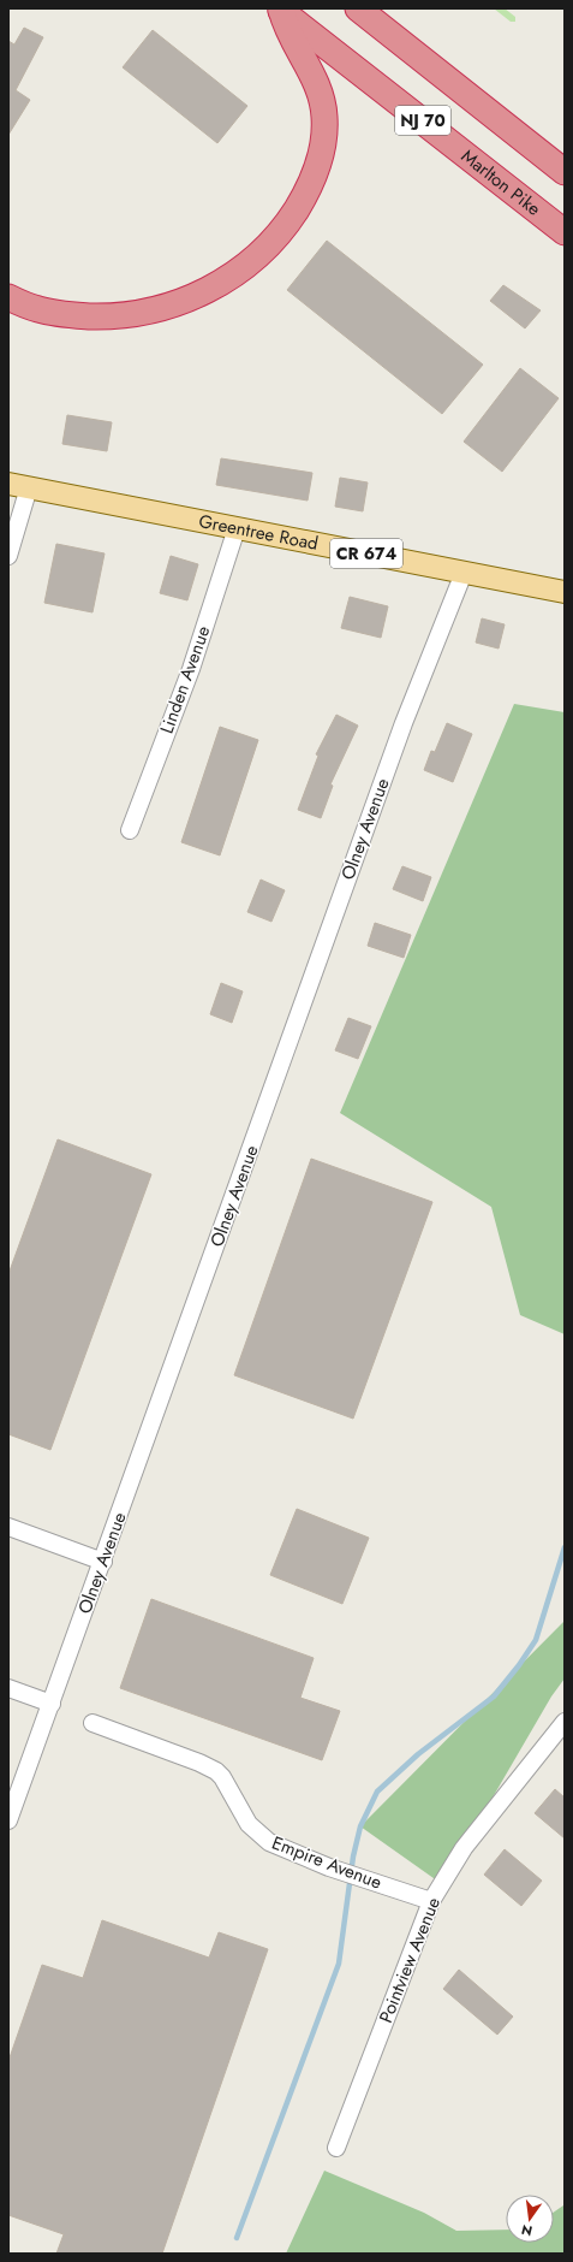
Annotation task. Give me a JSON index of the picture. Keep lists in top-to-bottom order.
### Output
{
  "streets": {
    "highway": ["NJ 70", "Marlton Pike"],
    "main road": ["Greentree Road", "CR 674"],
    "street": [
      "Linden Avenue",
      "Olney Avenue",
      "Empire Avenue",
      "Pointview Avenue"
    ]
  },
  "crossings": [
    ["Greentree Road", "Linden Avenue"],
    ["Greentree Road", "Olney Avenue"],
    ["Empire Avenue", "Pointview Avenue"]
  ],
  "north": "bottom"
}
